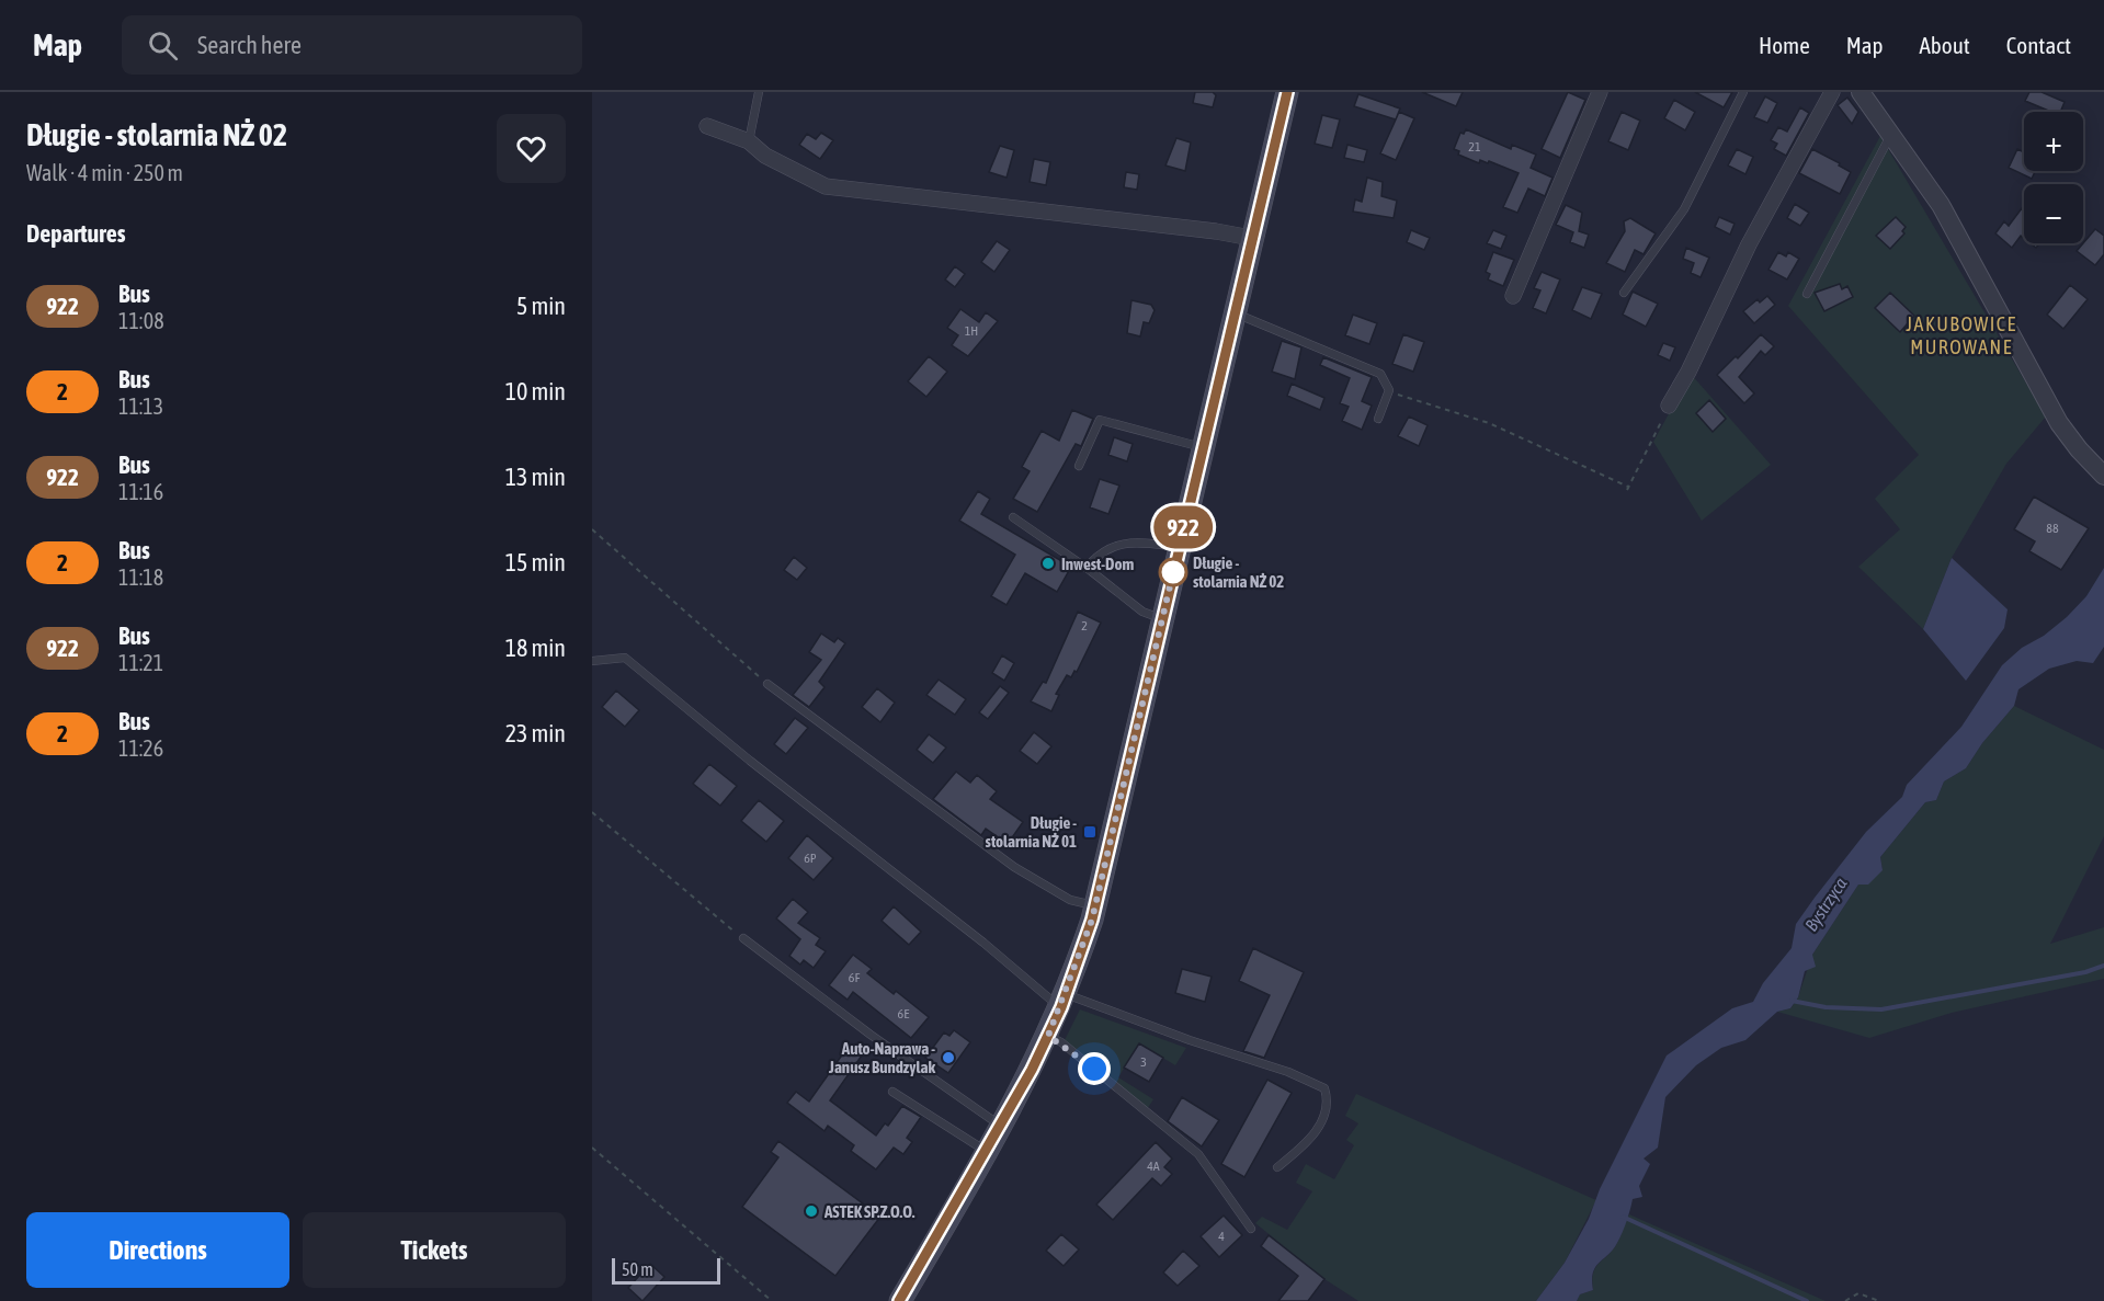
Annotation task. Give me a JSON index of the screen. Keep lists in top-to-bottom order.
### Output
{
  "districts": ["JAKUBOWICE MUROWANE"],
  "water": ["Bystrzyca"],
  "places": {
    "other": [
      "Inwest-Dom",
      "Długie - stolarnia NŻ 02",
      "Auto-Naprawa - Janusz Bundzylak",
      "ASTEK SP.Z.O.O."
    ],
    "transit": ["Długie - stolarnia NŻ 01"]
  },
  "lines": ["bus line 922"],
  "house_numbers": [
    "21",
    "1H",
    "88",
    "2",
    "6P",
    "6F",
    "6E",
    "3",
    "4A",
    "4"
  ],
  "scale_bar": "50 m",
  "page": {
    "header": "Map",
    "search": "Search here",
    "nav": [
      "Home",
      "Map",
      "About",
      "Contact"
    ],
    "heading": [
      ["Długie - stolarnia NŻ 02", "Walk · 4 min · 250 m"],
      "Departures"
    ],
    "on_map": "922",
    "map_buttons": ["+", "−"],
    "list": [
      {
        "mark": "922",
        "name": "Bus",
        "note": "11:08",
        "value": "5 min"
      },
      {
        "mark": "2",
        "name": "Bus",
        "note": "11:13",
        "value": "10 min"
      },
      {
        "mark": "922",
        "name": "Bus",
        "note": "11:16",
        "value": "13 min"
      },
      {
        "mark": "2",
        "name": "Bus",
        "note": "11:18",
        "value": "15 min"
      },
      {
        "mark": "922",
        "name": "Bus",
        "note": "11:21",
        "value": "18 min"
      },
      {
        "mark": "2",
        "name": "Bus",
        "note": "11:26",
        "value": "23 min"
      }
    ],
    "buttons": ["Directions", "Tickets"],
    "scale": "50 m"
  }
}
